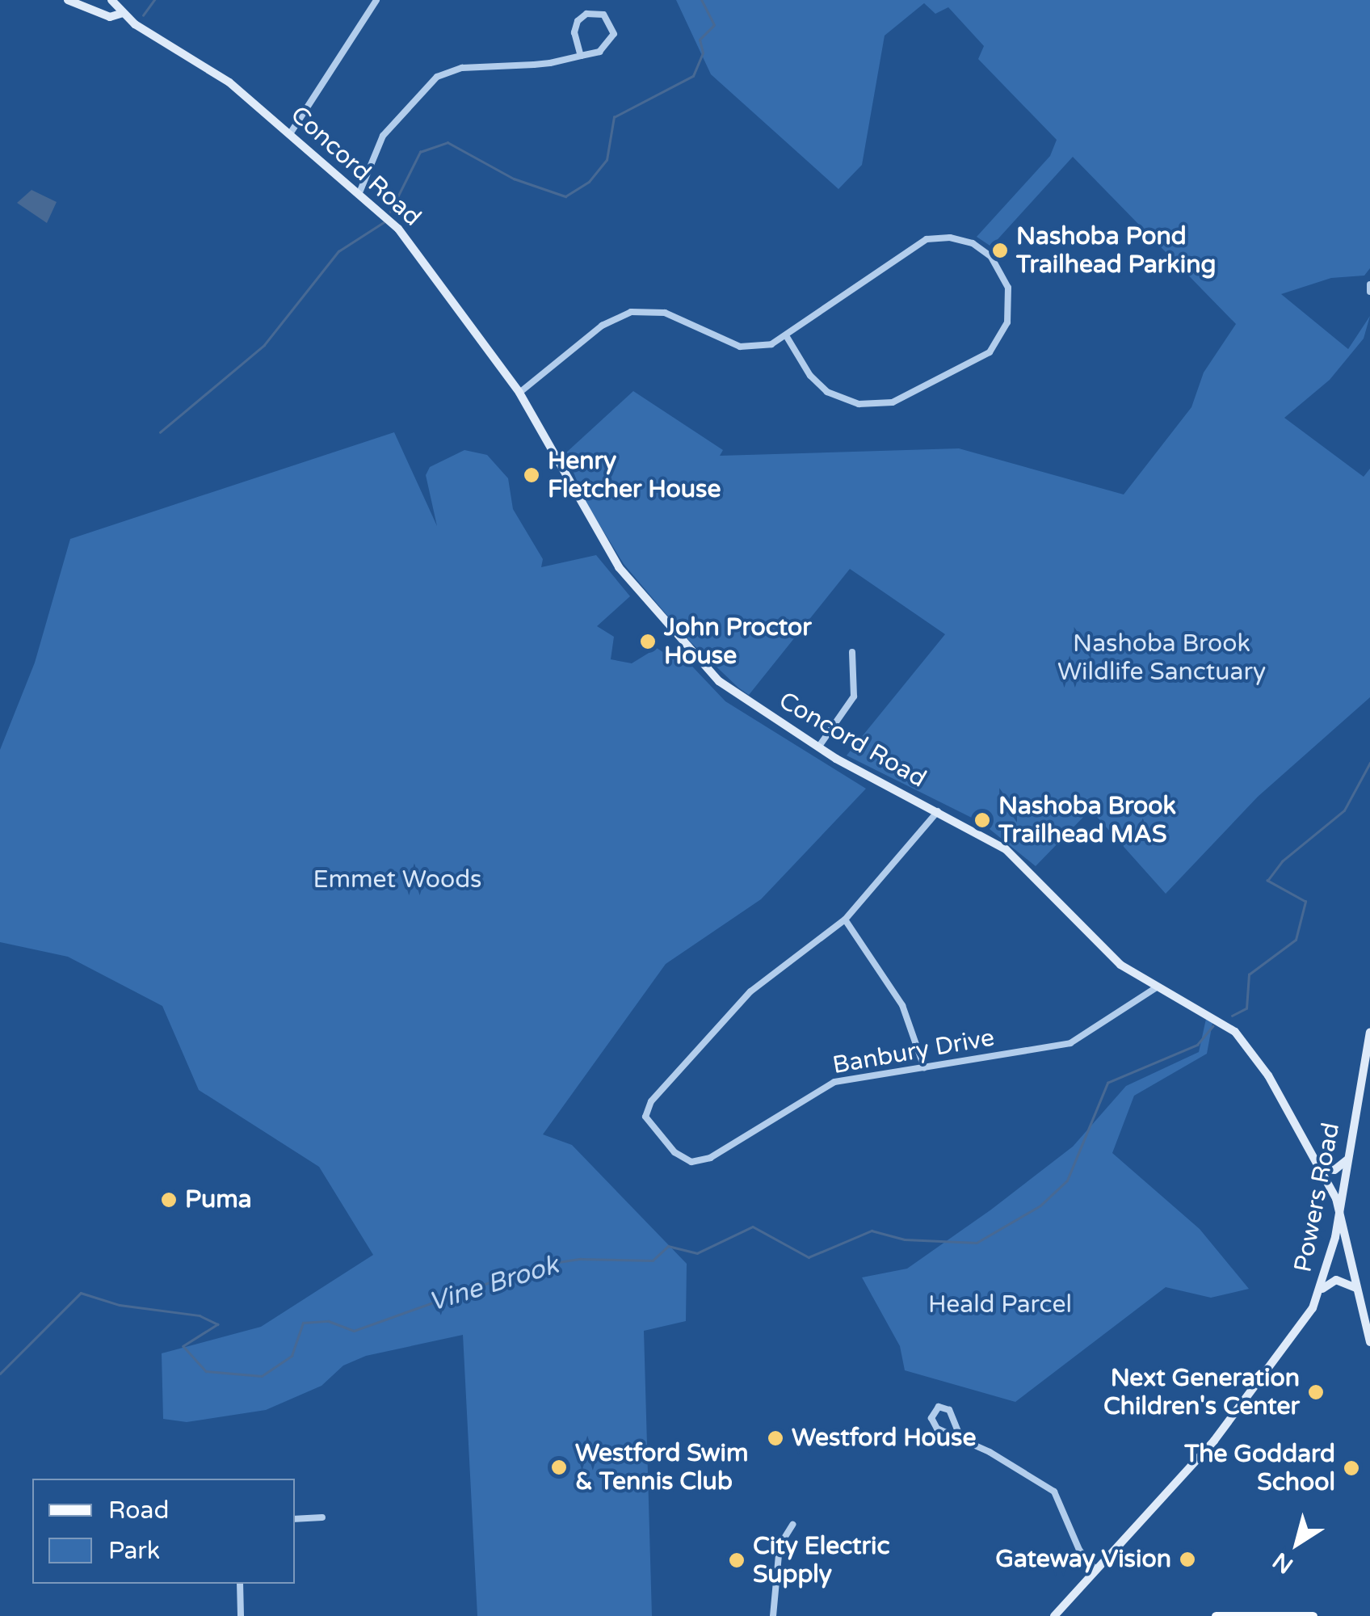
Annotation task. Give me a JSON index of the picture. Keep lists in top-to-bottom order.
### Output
{
  "streets": {
    "main road": ["Concord Road", "Powers Road"],
    "street": ["Banbury Drive"]
  },
  "crossings": [
    ["Concord Road", "Banbury Drive"],
    ["Concord Road", "Powers Road"]
  ],
  "water": ["Vine Brook"],
  "parks": ["Nashoba Brook Wildlife Sanctuary", "Emmet Woods", "Heald Parcel"],
  "places": [
    "Nashoba Pond Trailhead Parking",
    "Henry Fletcher House",
    "John Proctor House",
    "Nashoba Brook Trailhead MAS",
    "Puma",
    "Next Generation Children's Center",
    "Westford House",
    "Westford Swim & Tennis Club",
    "The Goddard School",
    "Gateway Vision",
    "City Electric Supply"
  ],
  "legend": ["Road", "Park"],
  "north": "bottom left"
}
